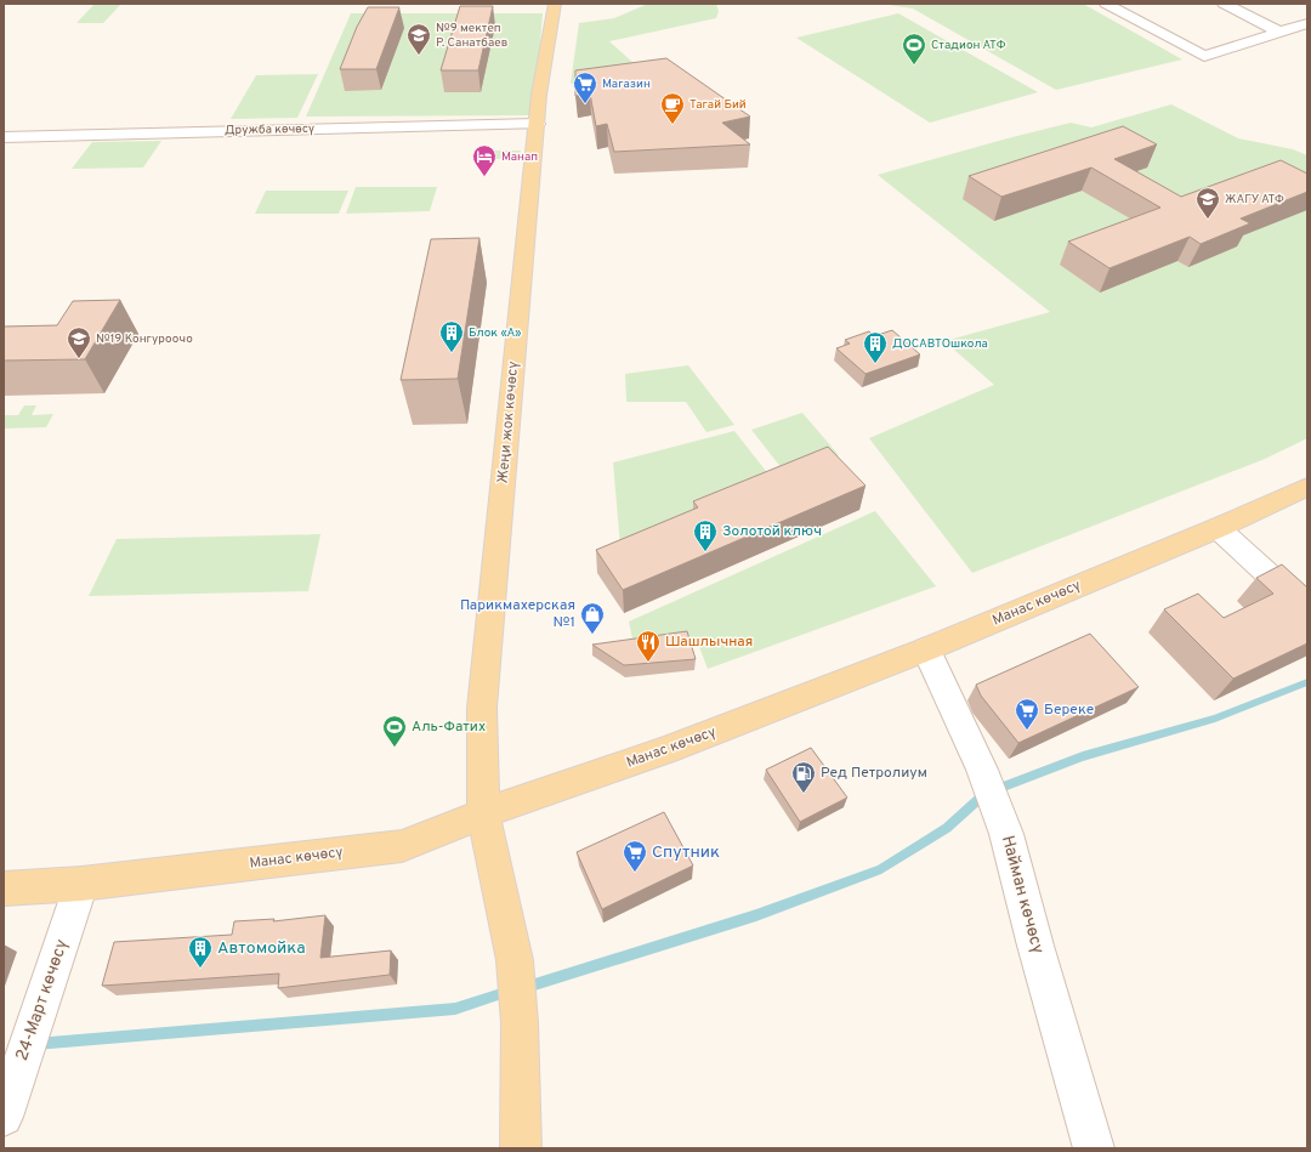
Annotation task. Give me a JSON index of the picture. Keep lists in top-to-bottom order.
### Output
{
  "streets": {
    "main road": ["Жеңи жок көчөсү", "Манас көчөсү"],
    "street": ["Дружба көчөсү", "Найман көчөсү", "24-Март көчөсү"]
  },
  "crossings": [
    ["Дружба көчөсү", "Жеңи жок көчөсү"],
    ["Жеңи жок көчөсү", "Манас көчөсү"],
    ["Манас көчөсү", "Найман көчөсү"],
    ["Манас көчөсү", "24-Март көчөсү"]
  ],
  "places": {
    "school or university": ["№9 мектеп Р. Санатбаев", "ЖАГУ АТФ", "№19 Конгуроочо"],
    "sports": ["Стадион АТФ", "Аль-Фатих"],
    "supermarket": ["Магазин", "Береке", "Спутник"],
    "cafe": ["Тагай Бий"],
    "hotel": ["Манап"],
    "building": [
      "Блок «А»",
      "ДОСАВТОшкола",
      "Золотой ключ",
      "Автомойка"
    ],
    "shop": ["Парикмахерская №1"],
    "restaurant": ["Шашлычная"],
    "fuel station": ["Ред Петролиум"]
  }
}
